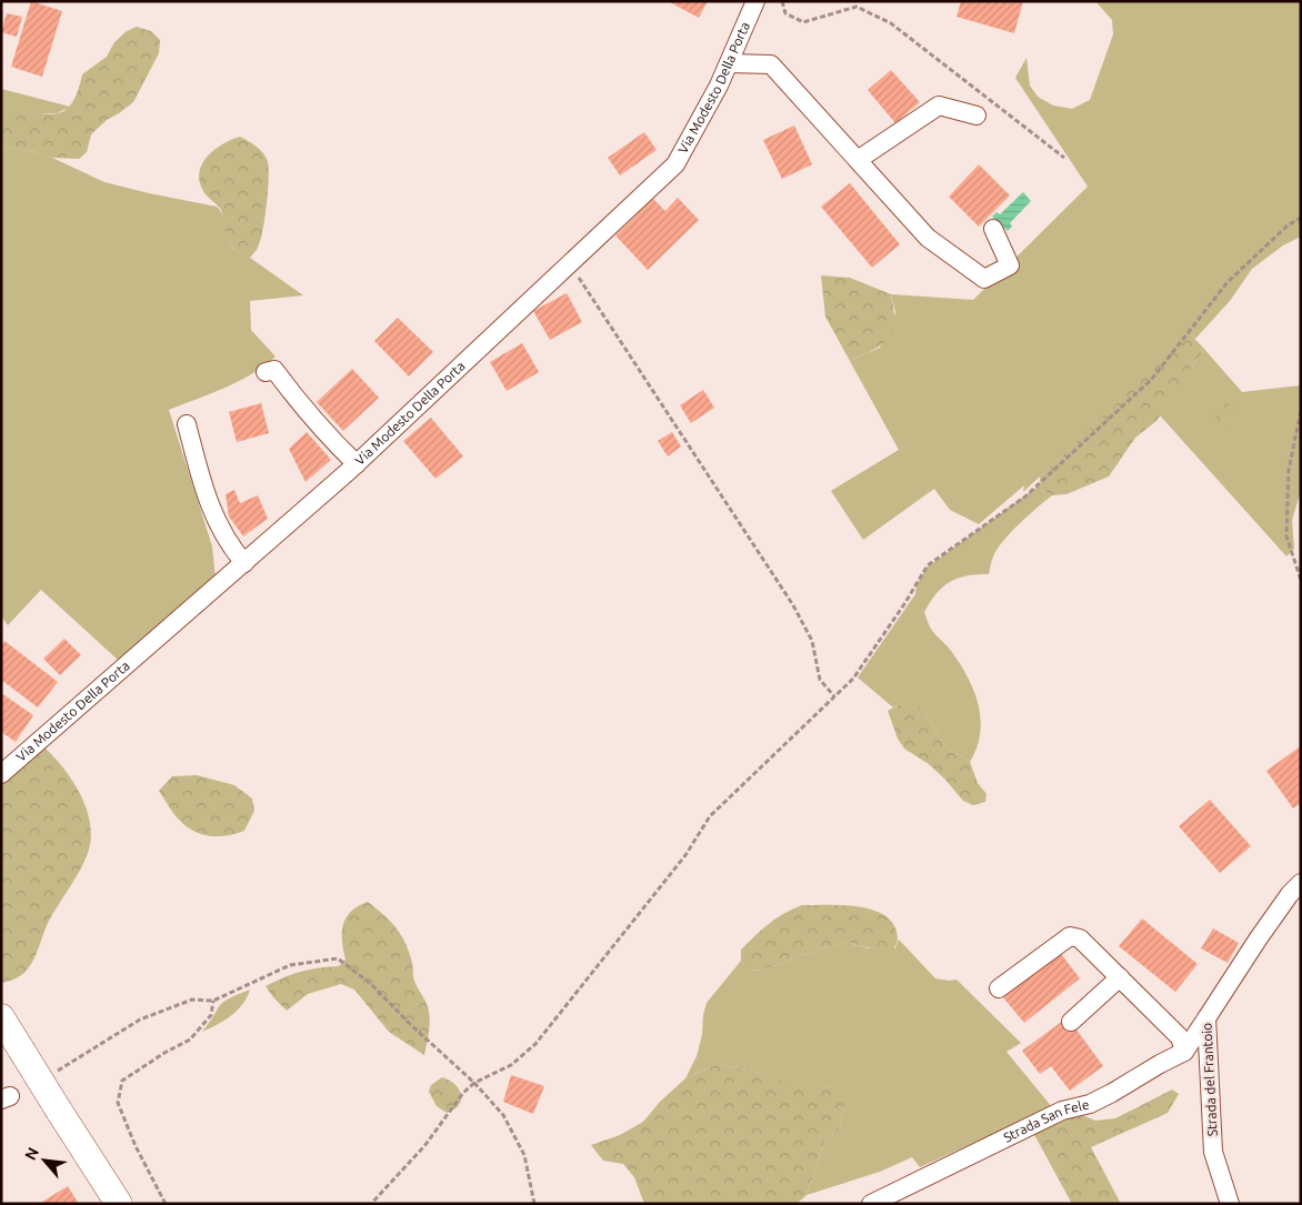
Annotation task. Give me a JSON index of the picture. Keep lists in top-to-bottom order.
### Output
{
  "streets": {
    "street": ["Via Modesto Della Porta", "Strada del Frantoio", "Strada San Fele"]
  },
  "crossings": [
    ["Strada del Frantoio", "Strada San Fele"]
  ],
  "north": "top left"
}
